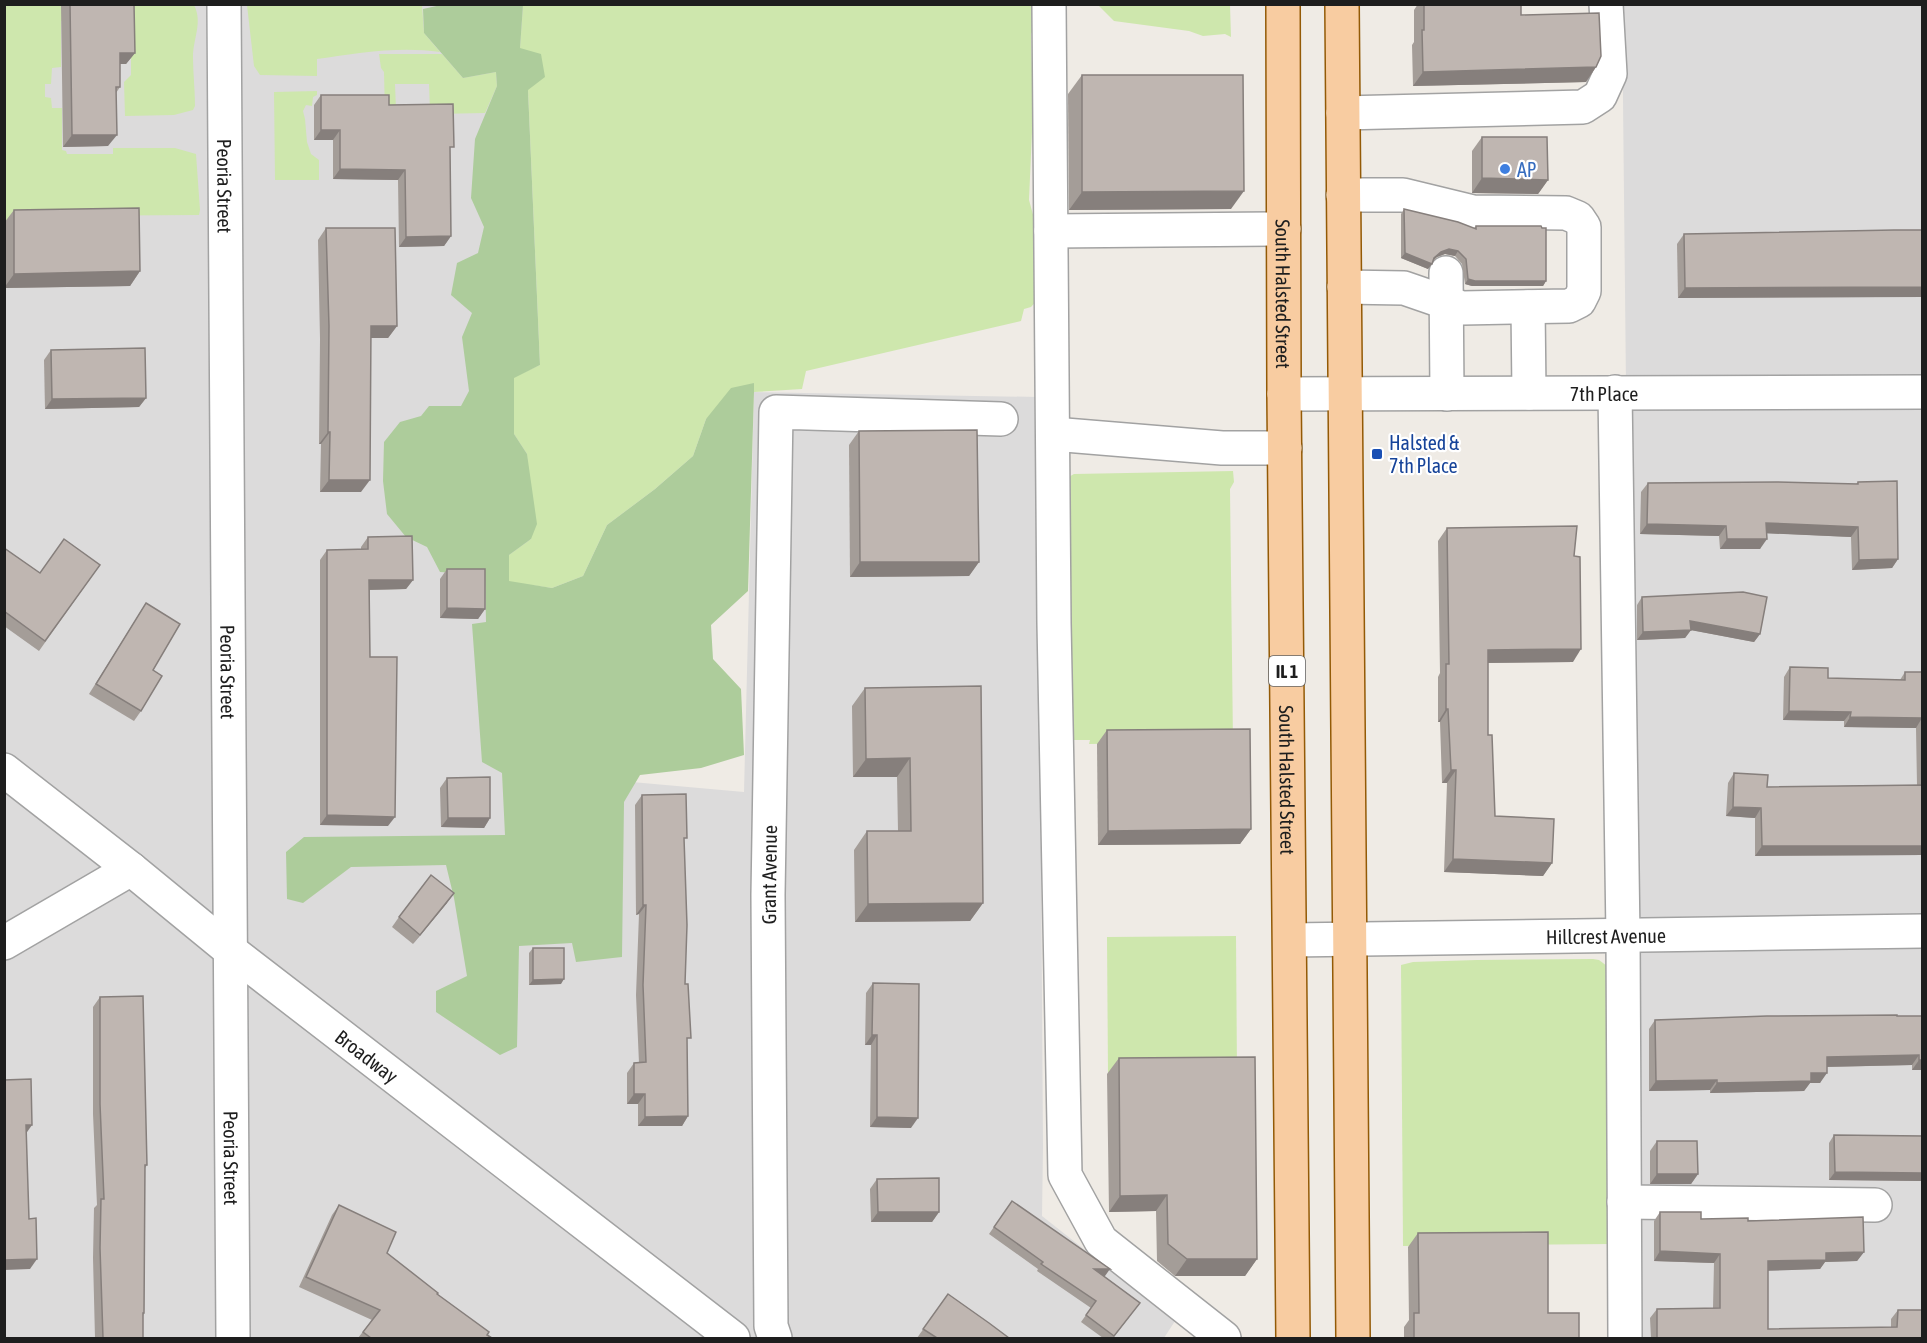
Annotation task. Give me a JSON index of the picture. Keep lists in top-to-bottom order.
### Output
{
  "streets": {
    "main road": ["South Halsted Street", "IL 1"],
    "street": [
      "Peoria Street",
      "7th Place",
      "Grant Avenue",
      "Hillcrest Avenue",
      "Broadway"
    ]
  },
  "crossings": [
    ["Peoria Street", "Broadway"],
    ["South Halsted Street", "7th Place"],
    ["South Halsted Street", "Hillcrest Avenue"]
  ],
  "places": {
    "other": ["AP"],
    "transit": ["Halsted & 7th Place"]
  }
}
